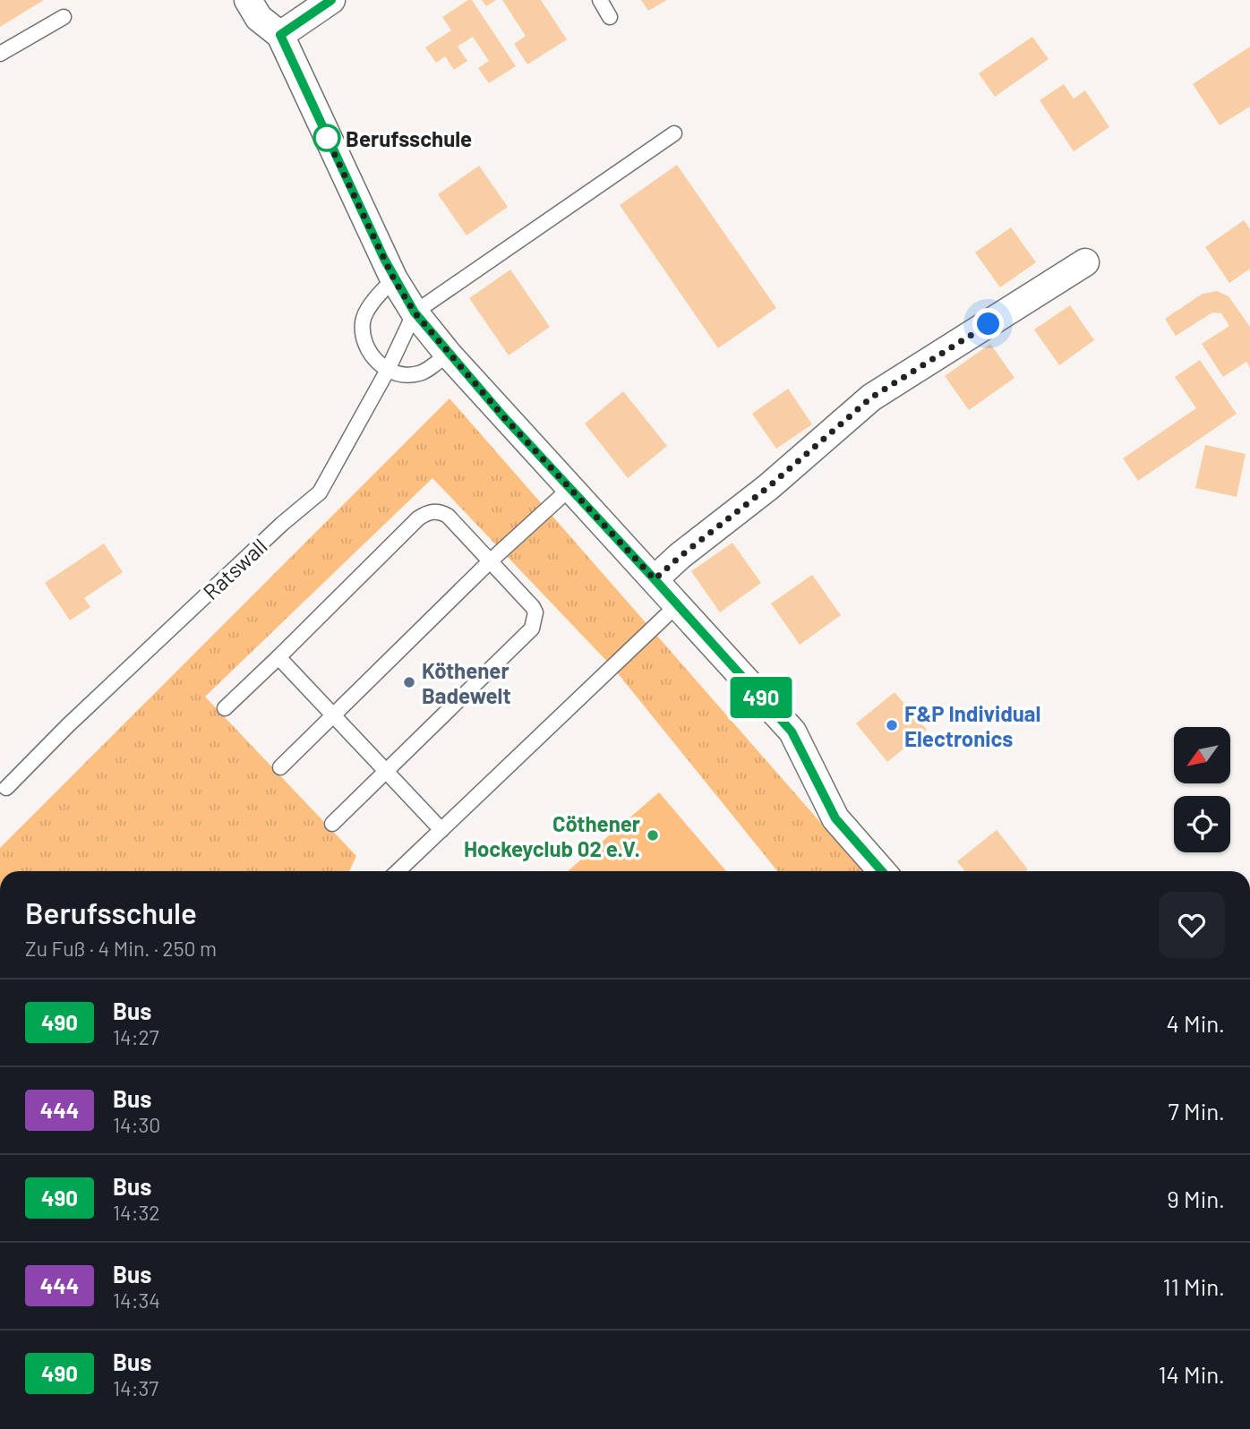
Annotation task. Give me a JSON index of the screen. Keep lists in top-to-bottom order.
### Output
{
  "streets": {
    "lane": ["Ratswall"]
  },
  "places": [
    "Berufsschule",
    "Köthener Badewelt",
    "F&P Individual Electronics",
    "Cöthener Hockeyclub 02 e.V."
  ],
  "lines": ["bus line 490"],
  "north": "bottom left",
  "page": {
    "on_map": "490",
    "heading": ["Berufsschule", "Zu Fuß · 4 Min. · 250 m"],
    "list": [
      {
        "mark": "490",
        "name": "Bus",
        "note": "14:27",
        "value": "4 Min."
      },
      {
        "mark": "444",
        "name": "Bus",
        "note": "14:30",
        "value": "7 Min."
      },
      {
        "mark": "490",
        "name": "Bus",
        "note": "14:32",
        "value": "9 Min."
      },
      {
        "mark": "444",
        "name": "Bus",
        "note": "14:34",
        "value": "11 Min."
      },
      {
        "mark": "490",
        "name": "Bus",
        "note": "14:37",
        "value": "14 Min."
      }
    ]
  }
}
